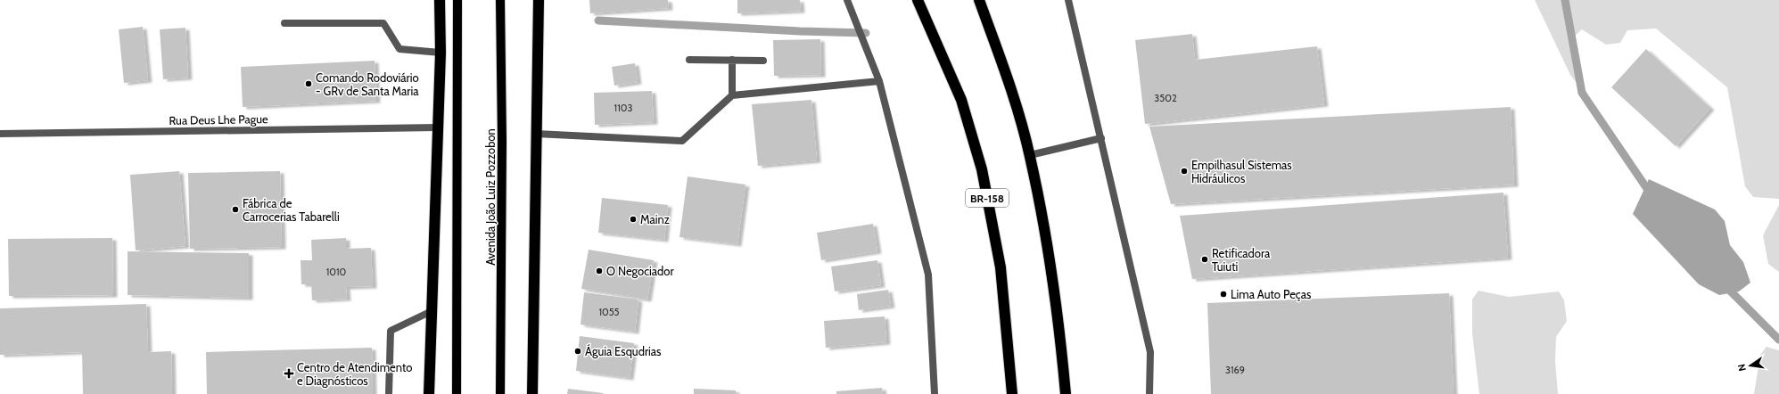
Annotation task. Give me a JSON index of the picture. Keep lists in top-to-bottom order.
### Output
{
  "streets": {
    "highway": ["BR-158"],
    "main road": ["Avenida João Luiz Pozzobon"],
    "street": ["Rua Deus Lhe Pague"]
  },
  "places": {
    "other": [
      "Comando Rodoviário - GRv de Santa Maria",
      "Empilhasul Sistemas Hidráulicos",
      "Fábrica de Carrocerias Tabarelli",
      "Mainz",
      "Retificadora Tuiuti",
      "O Negociador",
      "Lima Auto Peças",
      "Águia Esqudrias"
    ],
    "health": ["Centro de Atendimento e Diagnósticos"]
  },
  "house_numbers": [
    "3502",
    "1103",
    "1010",
    "1055",
    "3169"
  ],
  "north": "left"
}
